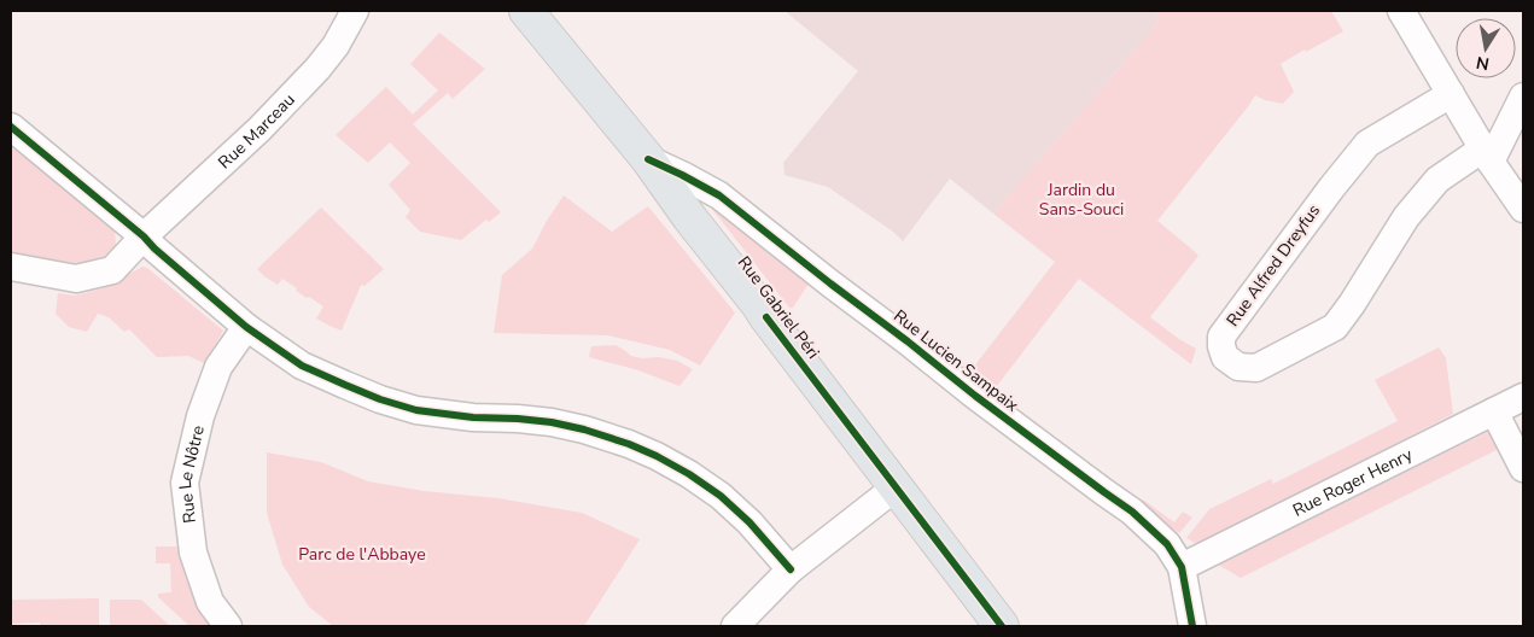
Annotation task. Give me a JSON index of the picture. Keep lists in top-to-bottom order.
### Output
{
  "streets": {
    "main road": ["Rue Gabriel Péri"],
    "street": [
      "Rue Marceau",
      "Rue Alfred Dreyfus",
      "Rue Lucien Sampaix",
      "Rue Le Nôtre",
      "Rue Roger Henry"
    ]
  },
  "crossings": [
    ["Rue Gabriel Péri", "Rue Lucien Sampaix"],
    ["Rue Lucien Sampaix", "Rue Roger Henry"]
  ],
  "parks": ["Jardin du Sans-Souci", "Parc de l'Abbaye"],
  "north": "bottom"
}
